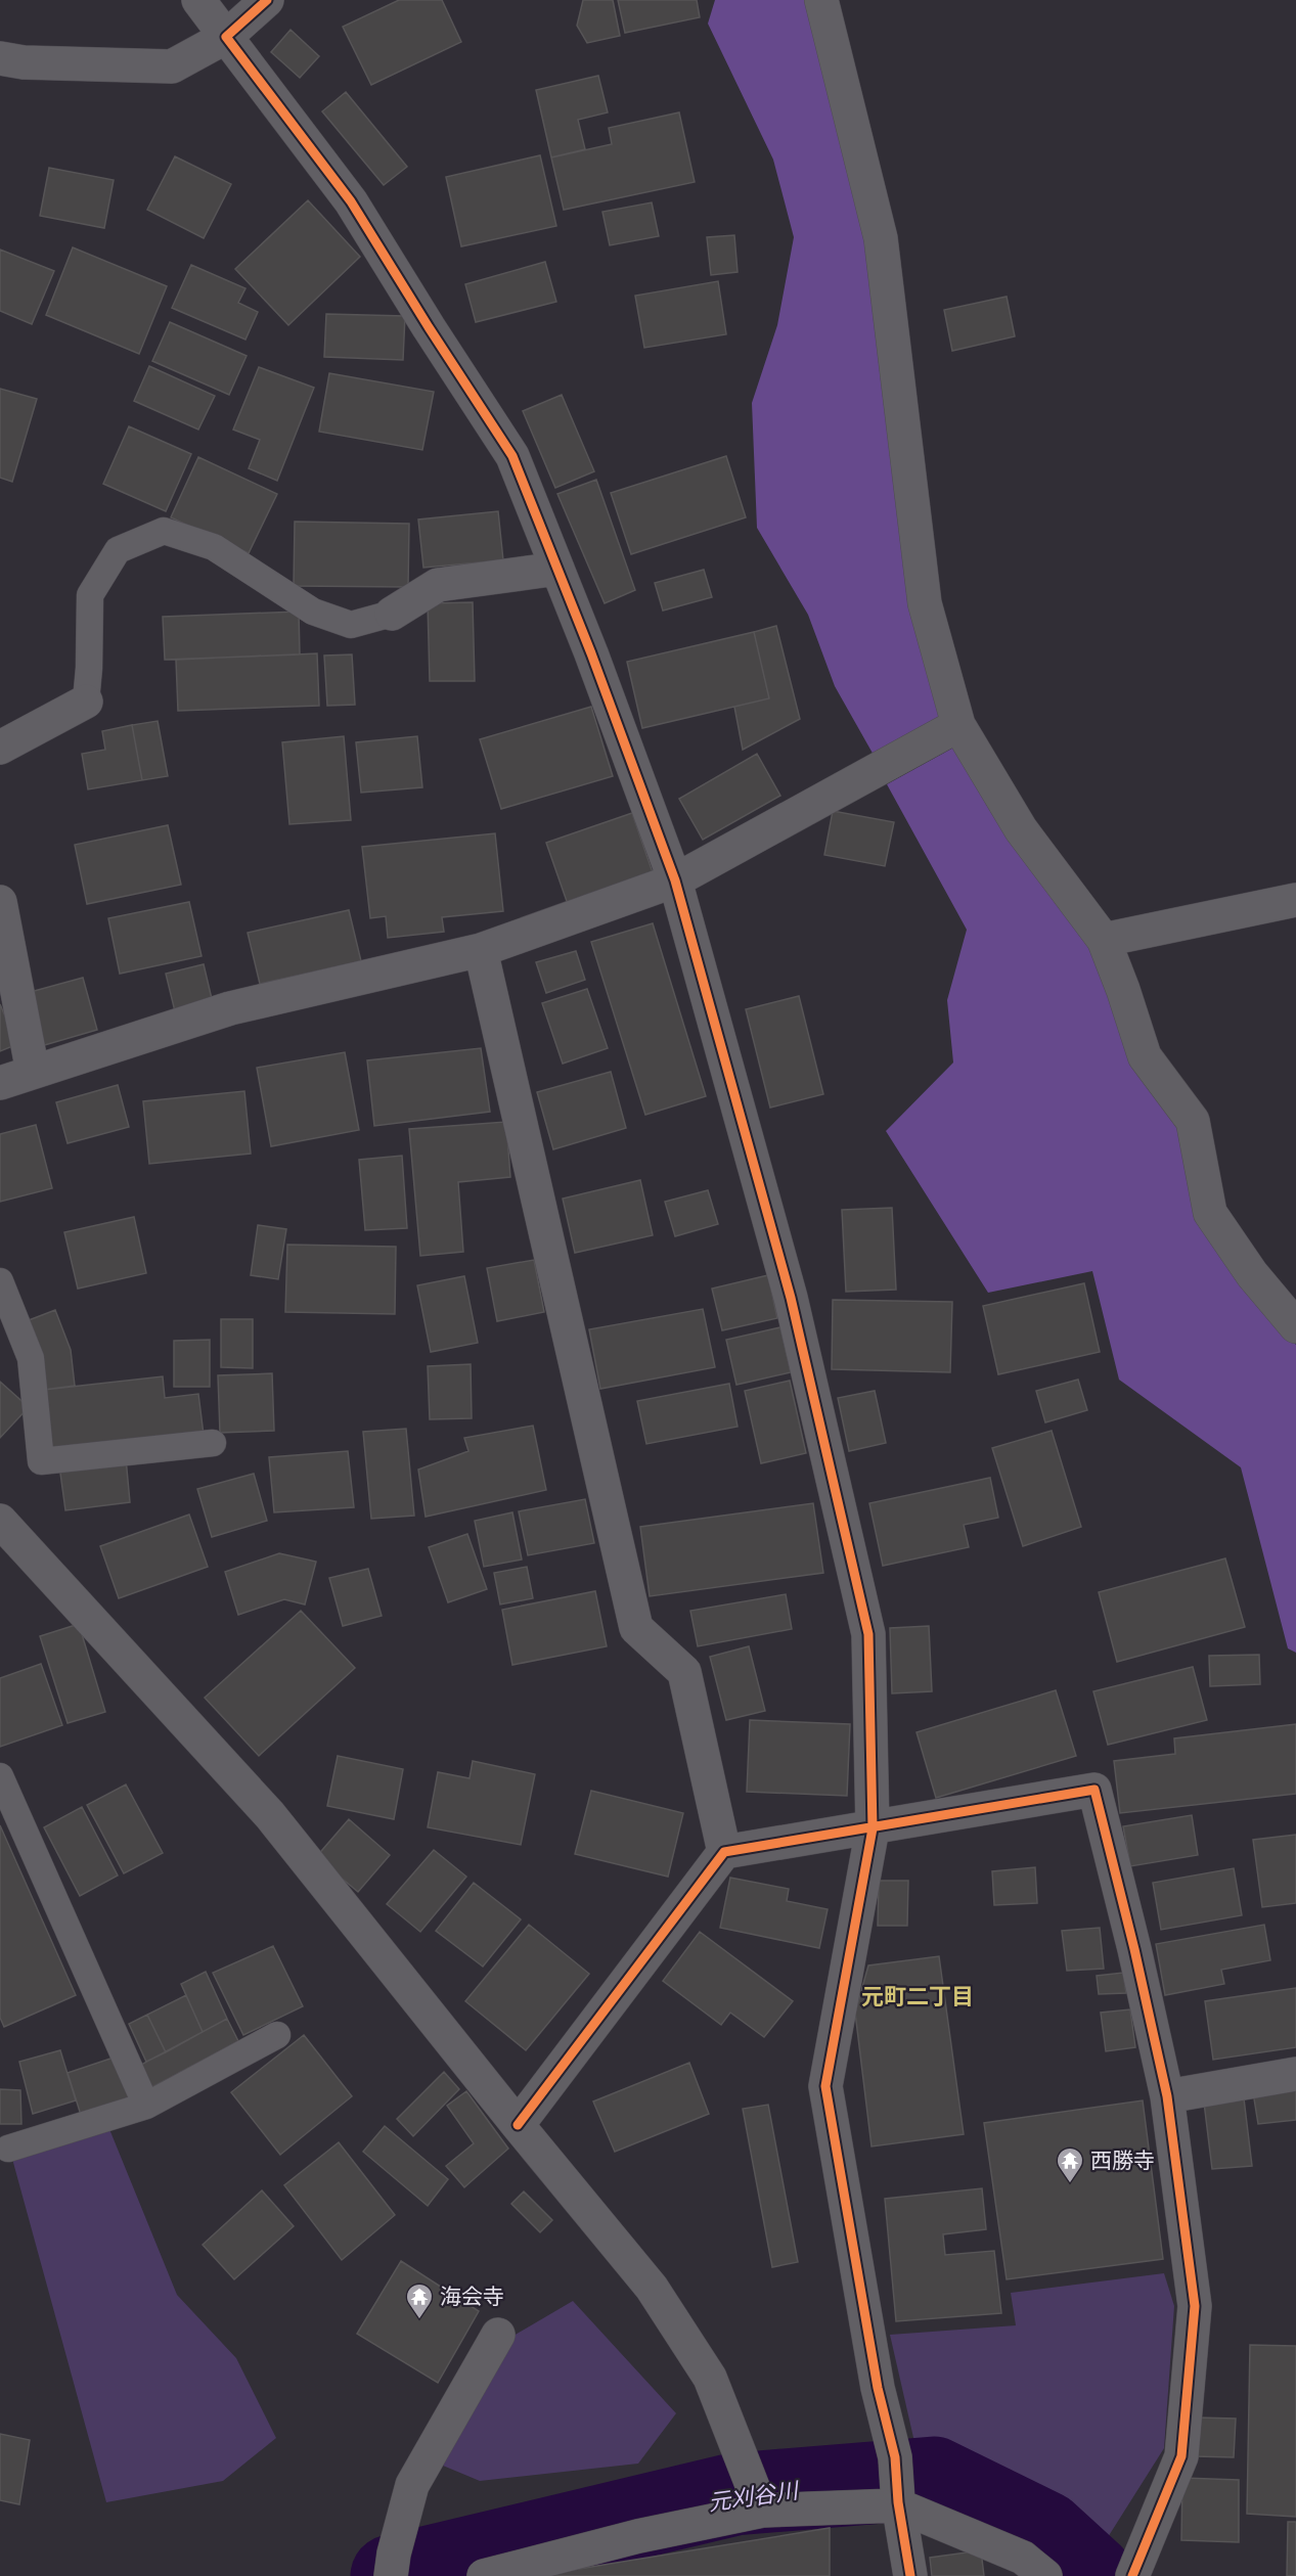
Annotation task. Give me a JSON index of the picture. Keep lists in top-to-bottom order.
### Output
{
  "districts": ["元町二丁目"],
  "water": ["元刈谷川"],
  "places": {
    "temple": ["西勝寺", "海会寺"]
  }
}
